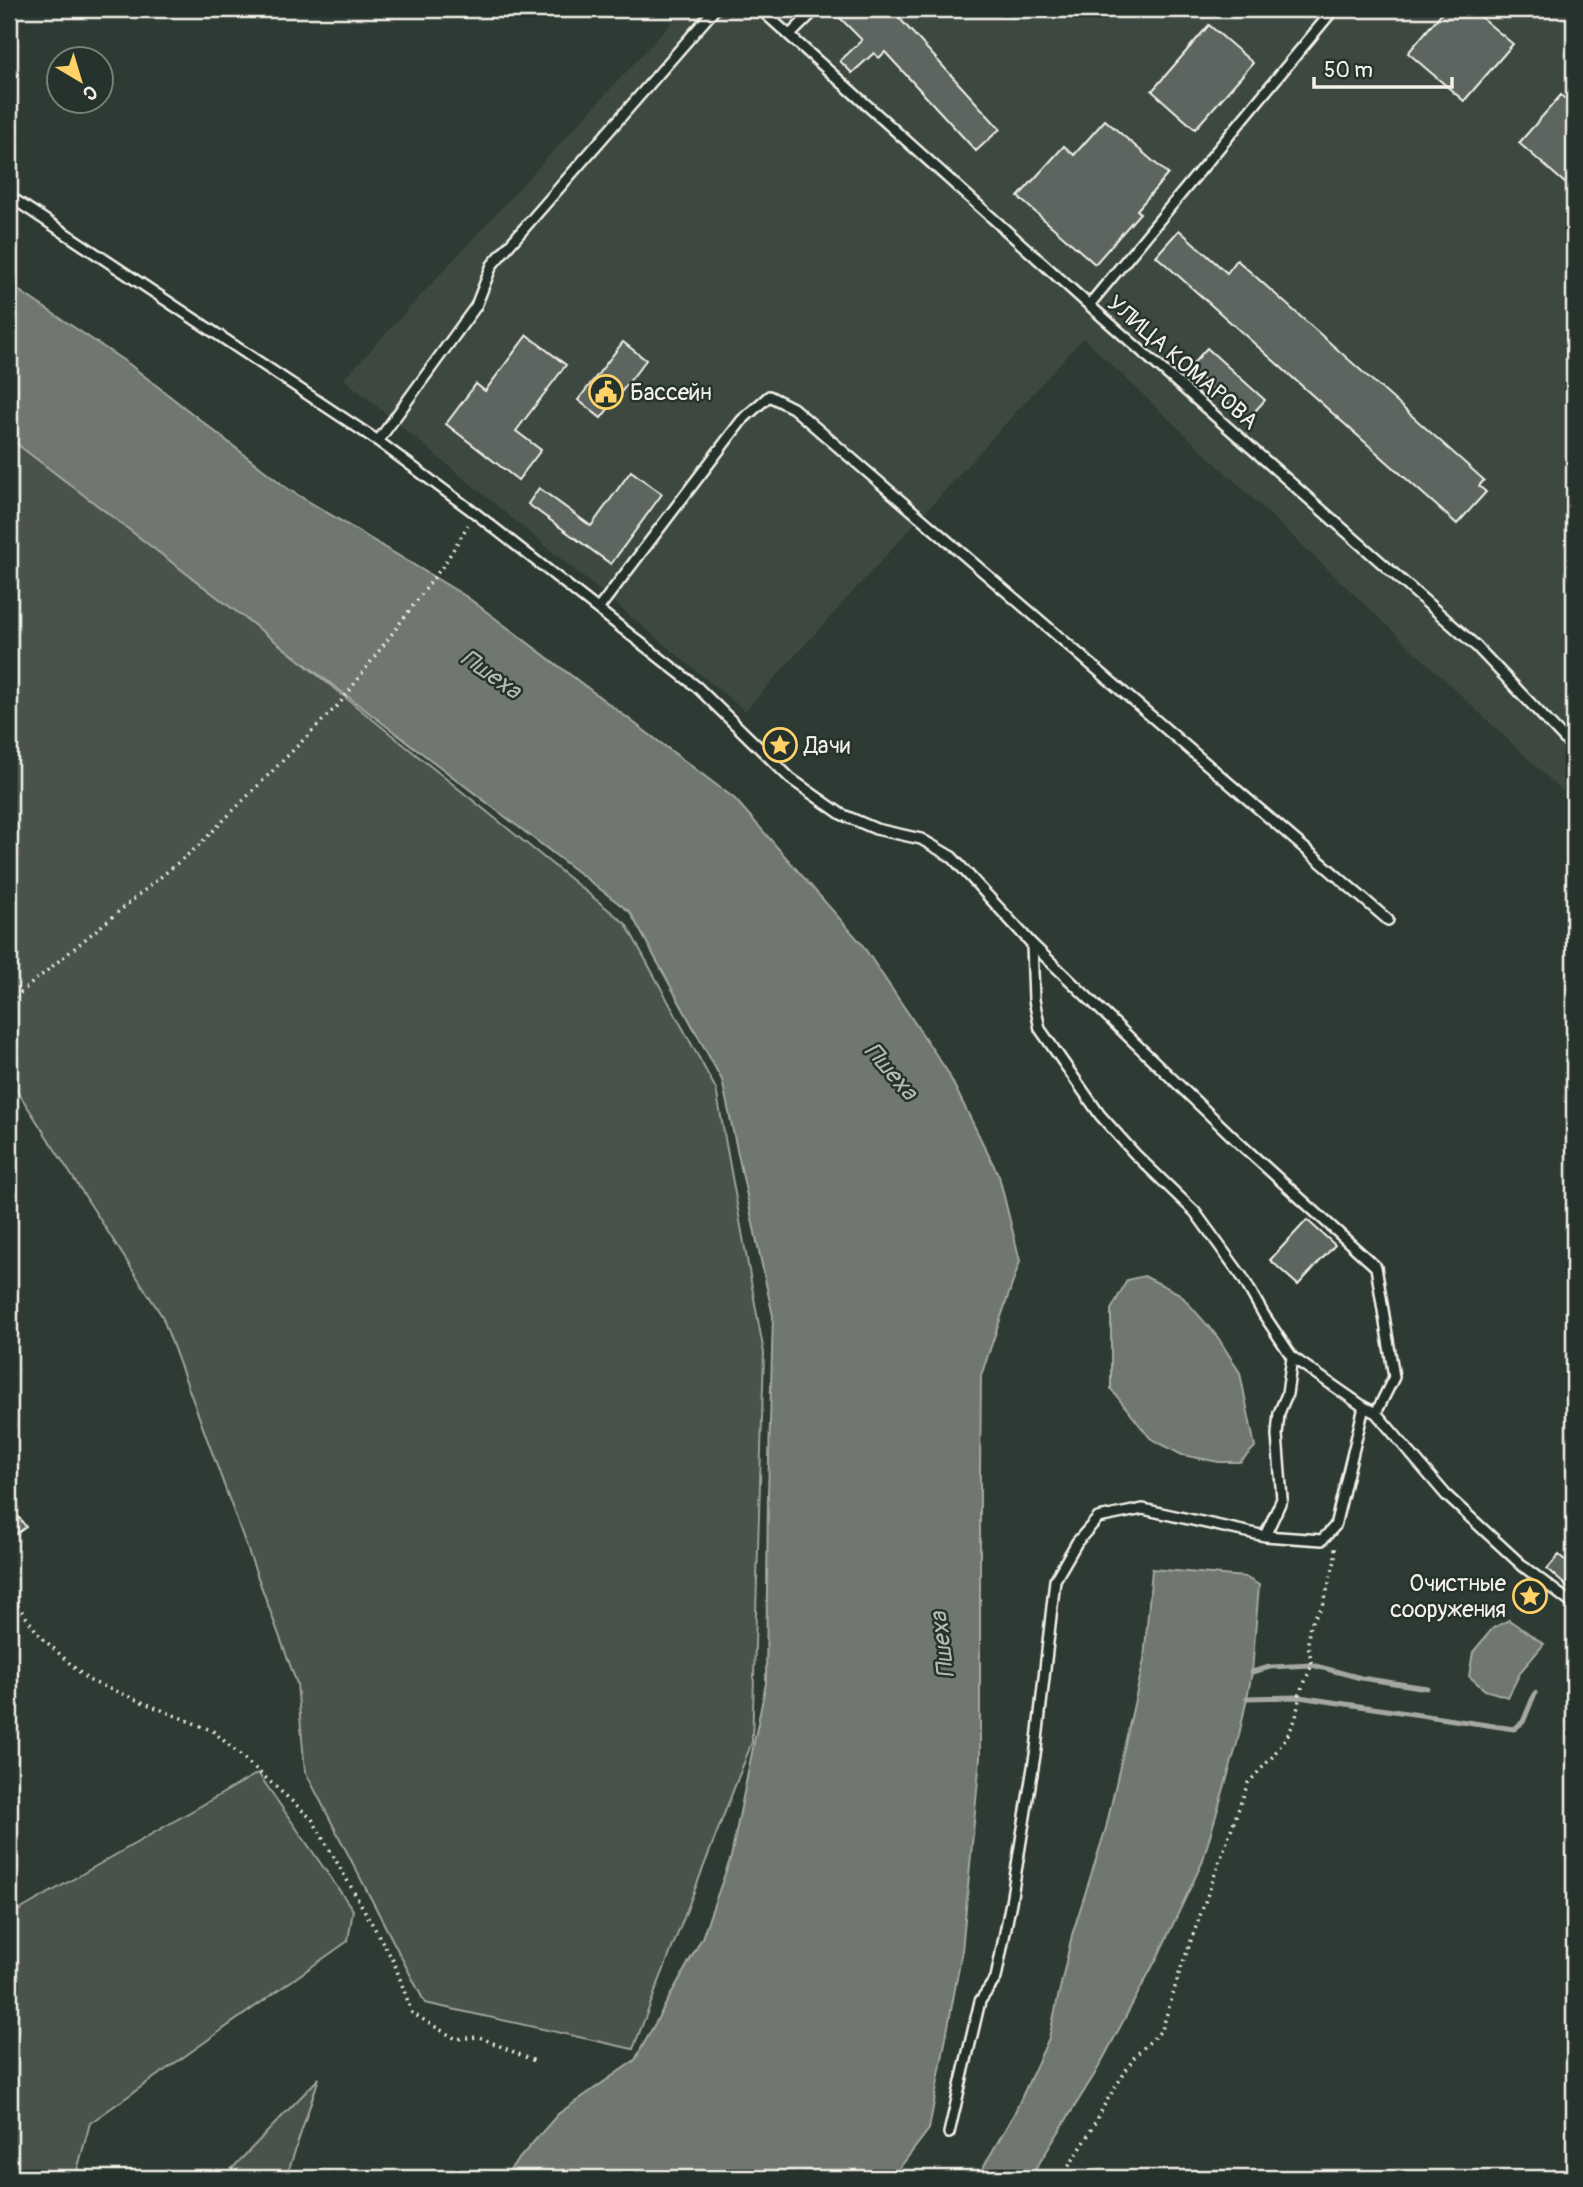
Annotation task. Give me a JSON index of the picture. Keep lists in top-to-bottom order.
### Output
{
  "streets": {
    "lane": ["УЛИЦА КОМАРОВА"]
  },
  "water": ["Пшеха"],
  "places": {
    "public building": ["Бассейн"],
    "place": ["Дачи", "Очистные сооружения"]
  },
  "scale_bar": "50 m",
  "north": "bottom right"
}
